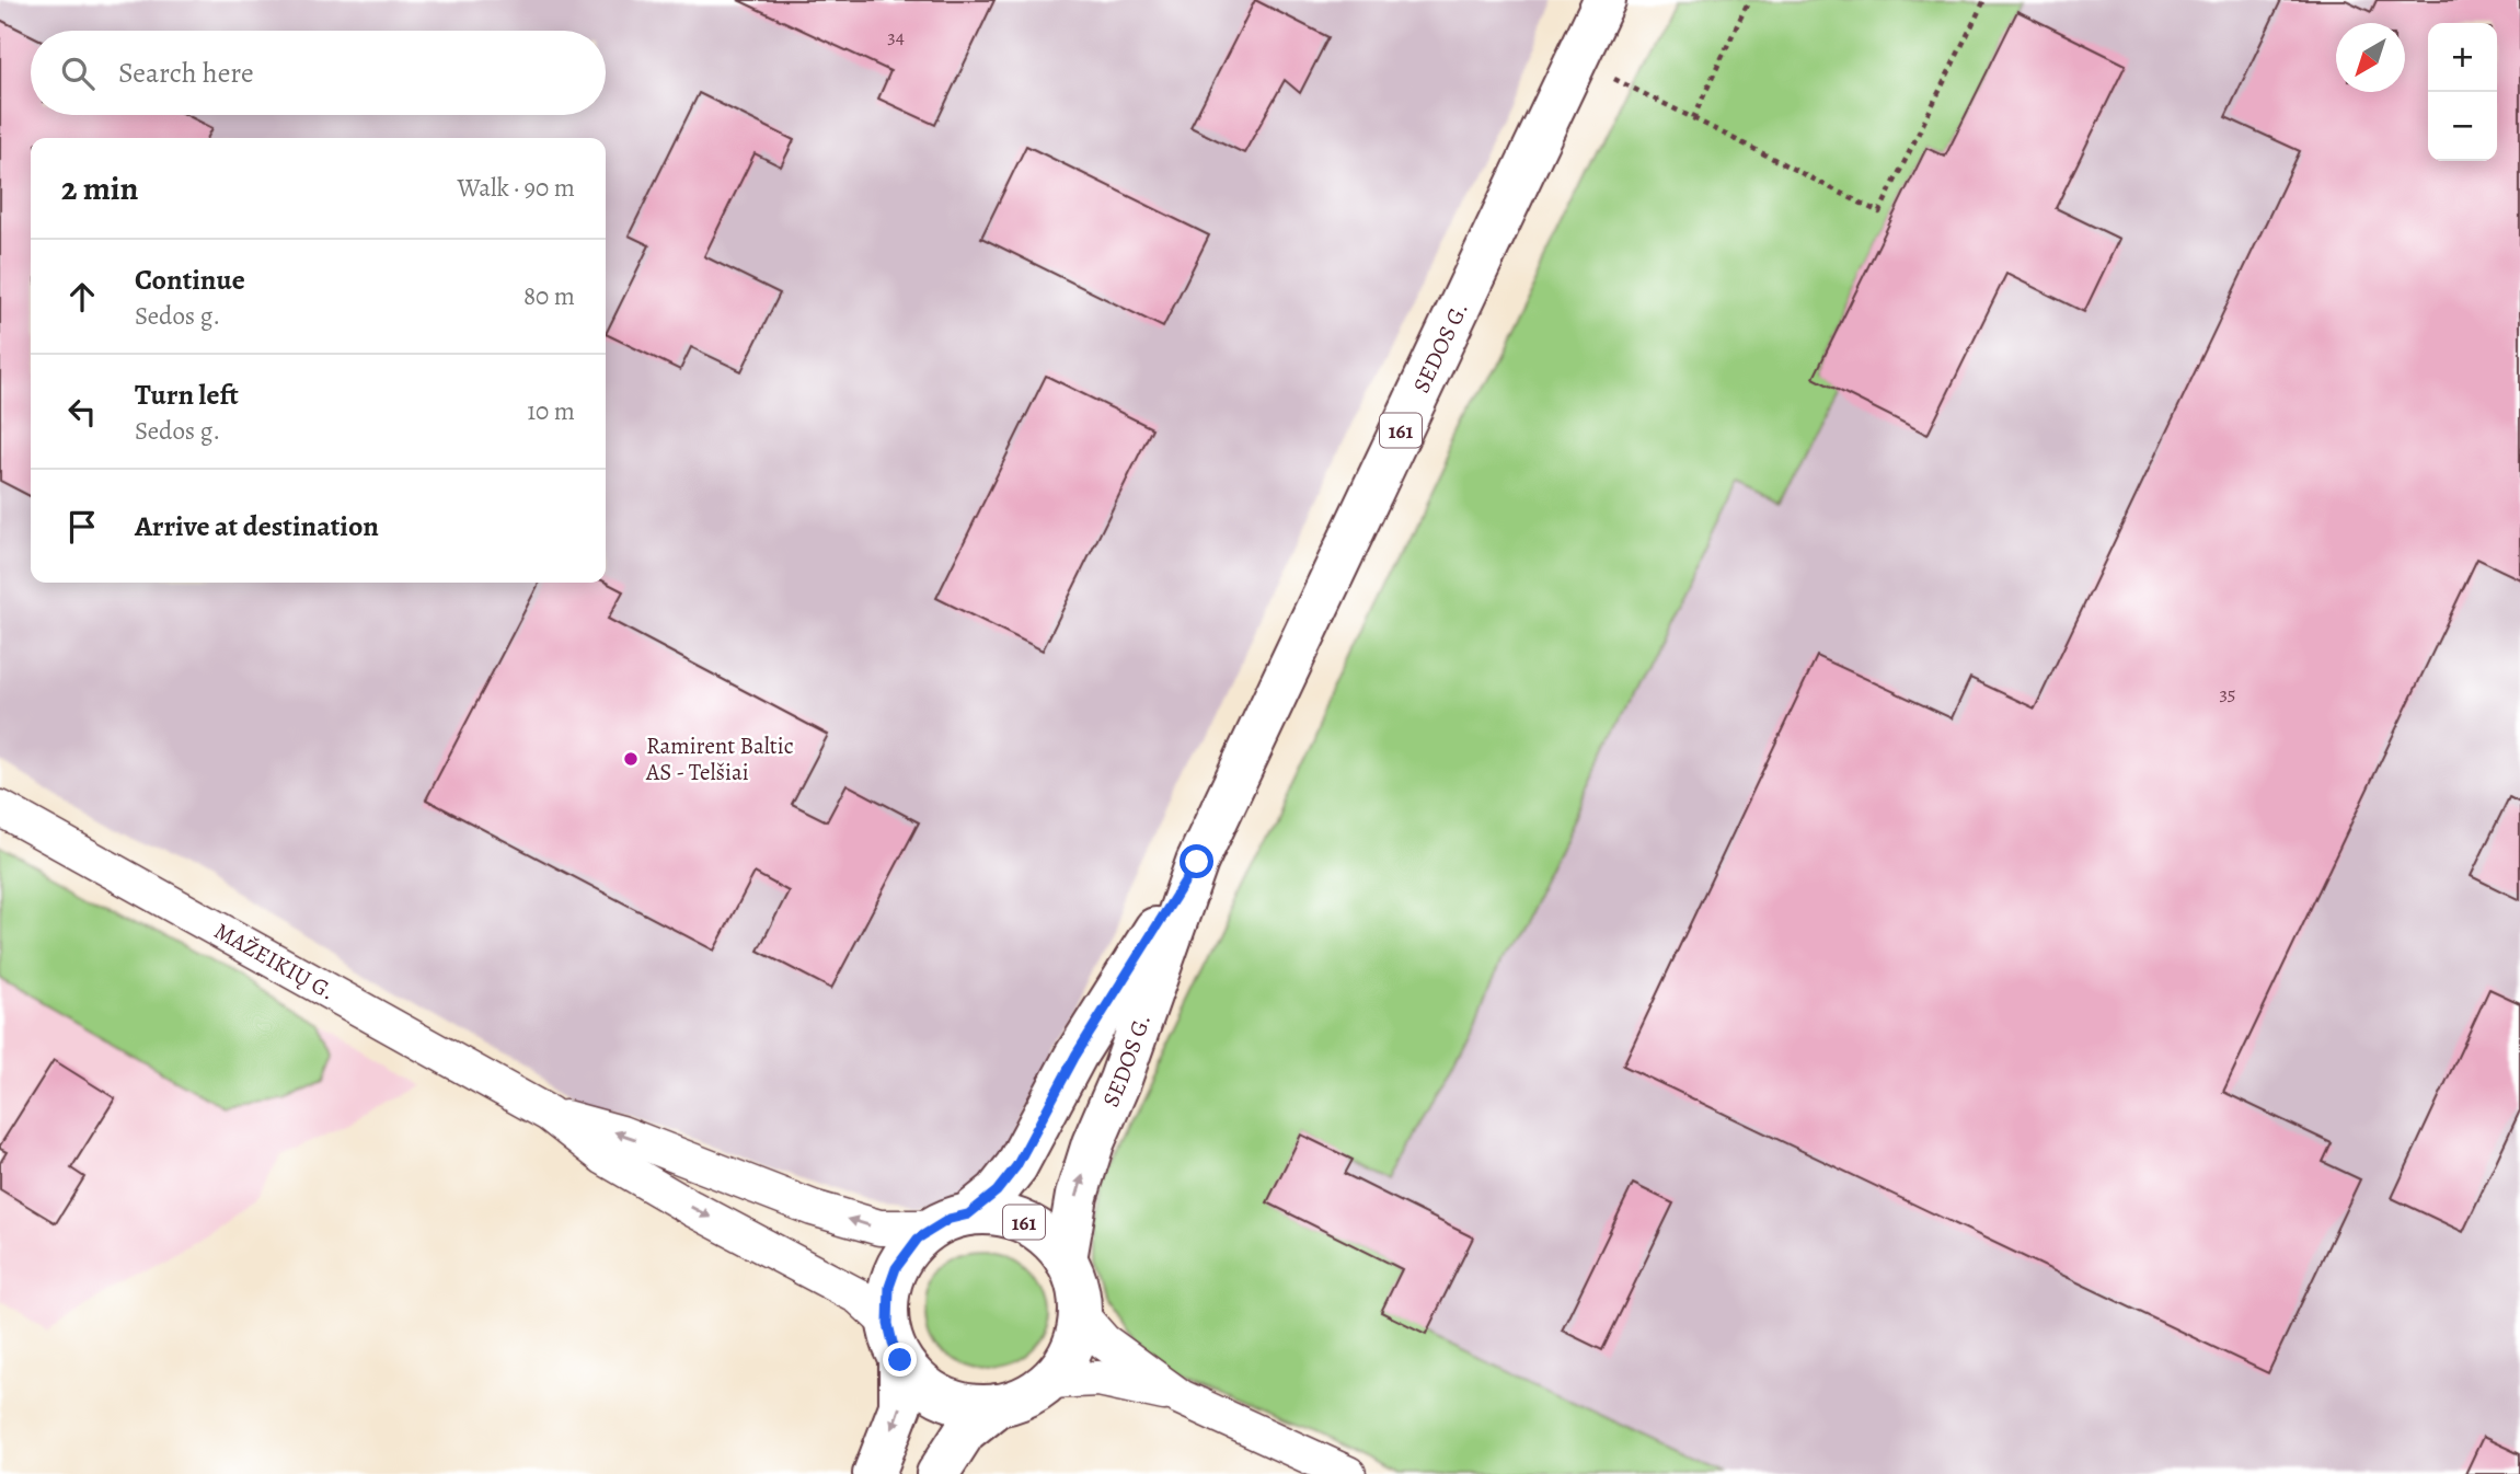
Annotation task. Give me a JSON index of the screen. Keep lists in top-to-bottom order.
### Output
{
  "streets": {
    "main road": ["SEDOS G.", "161"],
    "street": ["MAŽEIKIŲ G."]
  },
  "crossings": [
    ["SEDOS G.", "MAŽEIKIŲ G."]
  ],
  "places": ["Ramirent Baltic AS - Telšiai"],
  "house_numbers": ["34", "35"],
  "north": "bottom left",
  "page": {
    "map_buttons": ["+", "−"],
    "search": "Search here",
    "heading": ["2 min", "Walk · 90 m"],
    "list": [
      ["Continue", "Sedos g.", "80 m"],
      ["Turn left", "Sedos g.", "10 m"],
      "Arrive at destination"
    ]
  }
}
